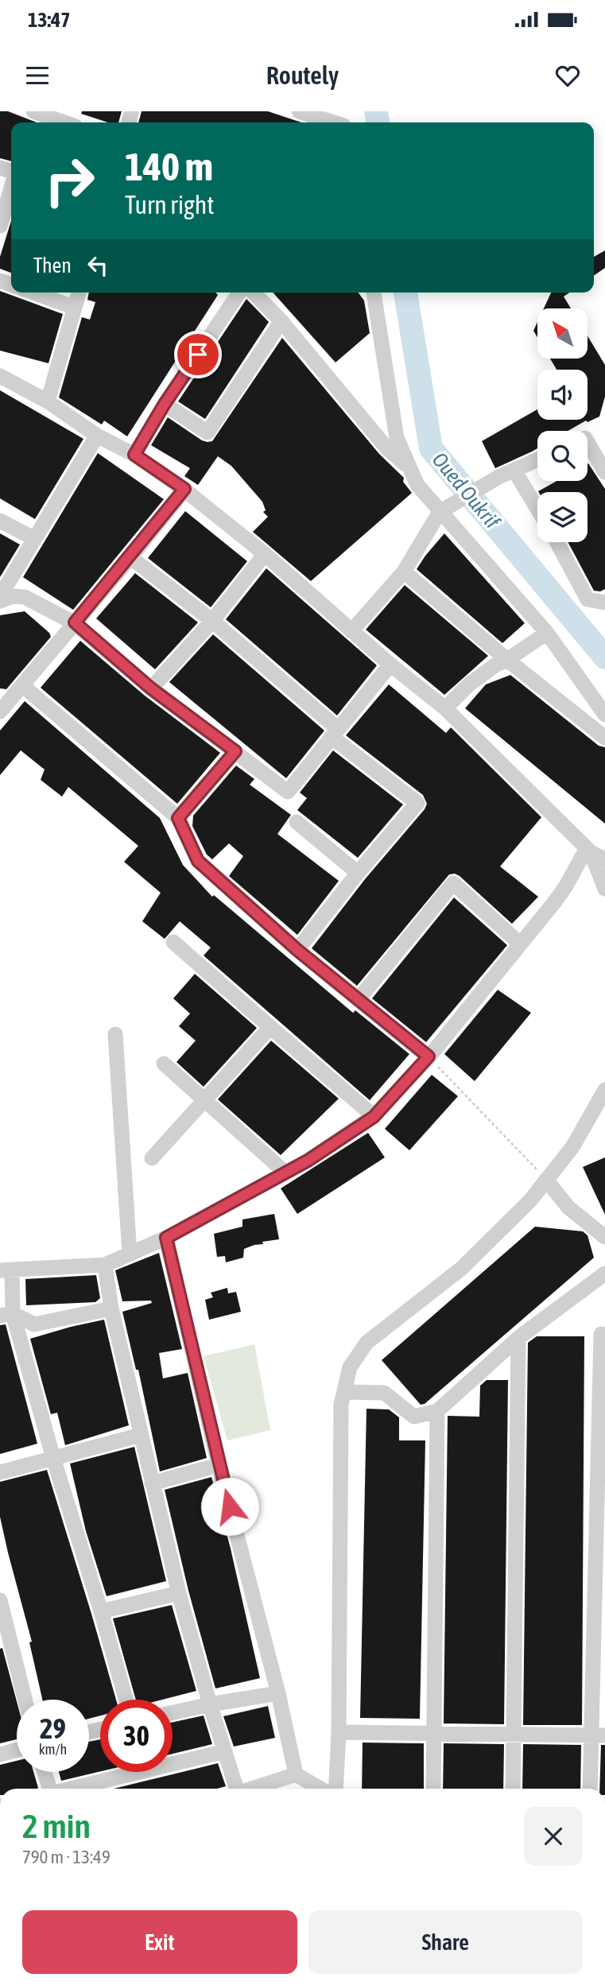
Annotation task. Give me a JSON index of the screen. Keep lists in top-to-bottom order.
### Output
{
  "water": ["Oued Oukrif"],
  "north": "top left",
  "page": {
    "status": "13:47",
    "header": "Routely",
    "turn": ["140 m", "Turn right"],
    "then": "Then",
    "speed": "29 km/h",
    "limit": "30",
    "heading": ["2 min", "790 m · 13:49"],
    "buttons": ["Exit", "Share"]
  }
}
